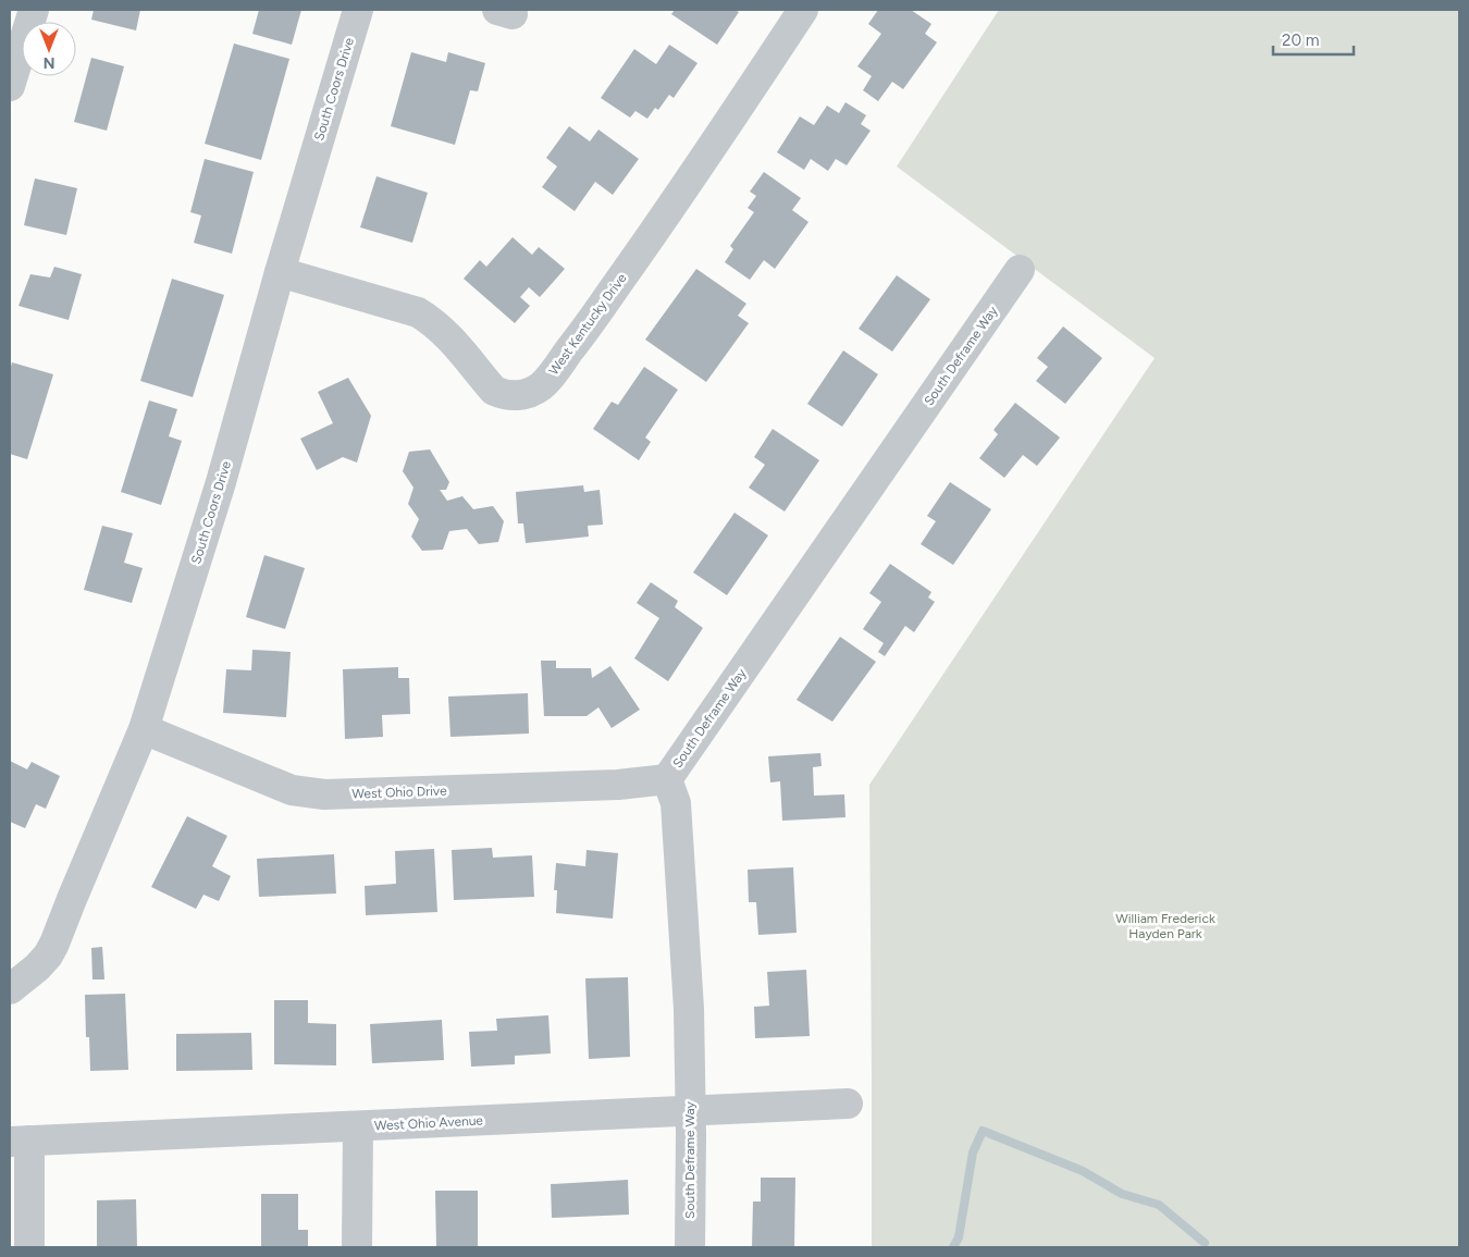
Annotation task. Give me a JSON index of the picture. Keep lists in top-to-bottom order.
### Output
{
  "streets": {
    "street": [
      "South Coors Drive",
      "West Kentucky Drive",
      "South Deframe Way",
      "West Ohio Drive",
      "West Ohio Avenue"
    ]
  },
  "crossings": [
    ["South Coors Drive", "West Kentucky Drive"],
    ["South Coors Drive", "West Ohio Drive"],
    ["South Deframe Way", "West Ohio Drive"],
    ["South Deframe Way", "West Ohio Avenue"]
  ],
  "parks": ["William Frederick Hayden Park"],
  "scale_bar": "20 m",
  "north": "bottom"
}
